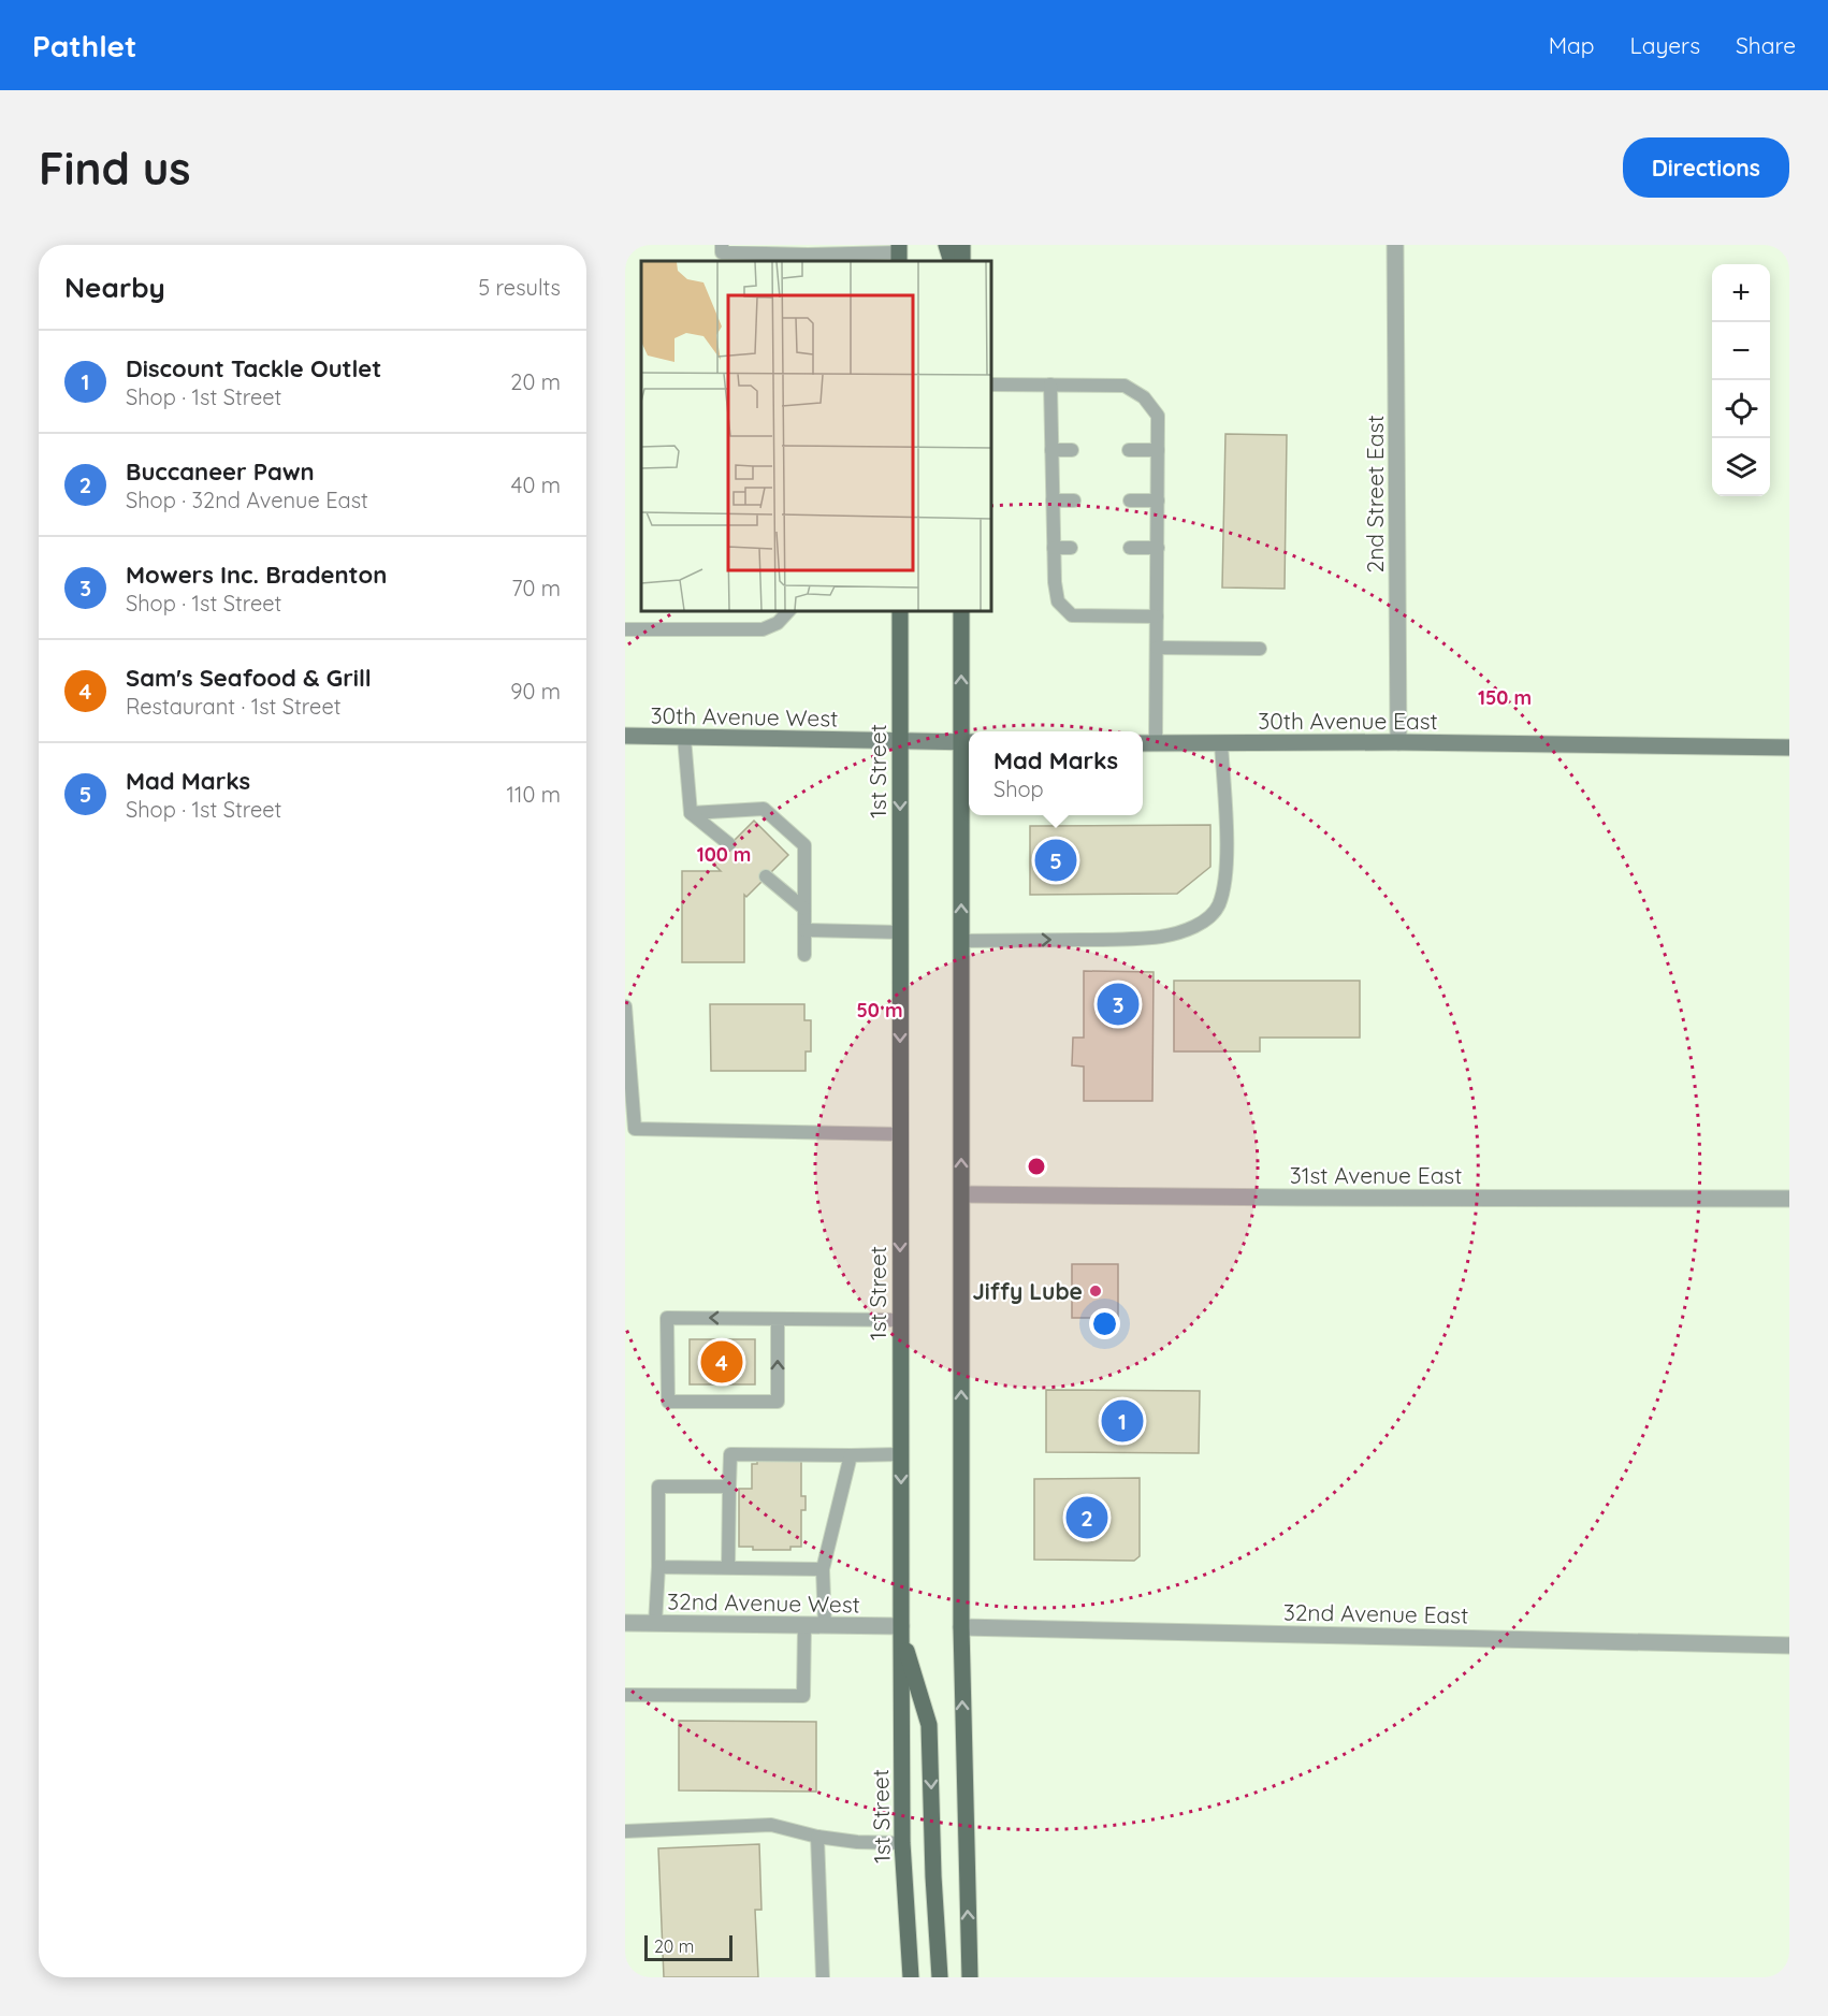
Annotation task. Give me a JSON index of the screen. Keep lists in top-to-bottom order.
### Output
{
  "streets": {
    "main road": ["1st Street"],
    "street": [
      "2nd Street East",
      "30th Avenue West",
      "30th Avenue East",
      "31st Avenue East",
      "32nd Avenue West",
      "32nd Avenue East"
    ]
  },
  "crossings": [
    ["2nd Street East", "30th Avenue East"],
    ["30th Avenue West", "1st Street"],
    ["1st Street", "32nd Avenue West"]
  ],
  "places": ["Jiffy Lube"],
  "scale_bar": "20 m",
  "page": {
    "header": "Pathlet",
    "nav": ["Map", "Layers", "Share"],
    "buttons": "Directions",
    "title": "Find us",
    "heading": ["Nearby", "5 results"],
    "map_buttons": ["+", "−"],
    "list": [
      {
        "mark": "1",
        "name": "Discount Tackle Outlet",
        "note": "Shop · 1st Street",
        "value": "20 m"
      },
      {
        "mark": "2",
        "name": "Buccaneer Pawn",
        "note": "Shop · 32nd Avenue East",
        "value": "40 m"
      },
      {
        "mark": "3",
        "name": "Mowers Inc. Bradenton",
        "note": "Shop · 1st Street",
        "value": "70 m"
      },
      {
        "mark": "4",
        "name": "Sam's Seafood & Grill",
        "note": "Restaurant · 1st Street",
        "value": "90 m"
      },
      {
        "mark": "5",
        "name": "Mad Marks",
        "note": "Shop · 1st Street",
        "value": "110 m"
      }
    ],
    "popup": ["Mad Marks", "Shop"],
    "pins": [
      "5",
      "3",
      "4",
      "1",
      "2"
    ],
    "scale": "20 m"
  },
  "rings": ["150 m", "100 m", "50 m"]
}
